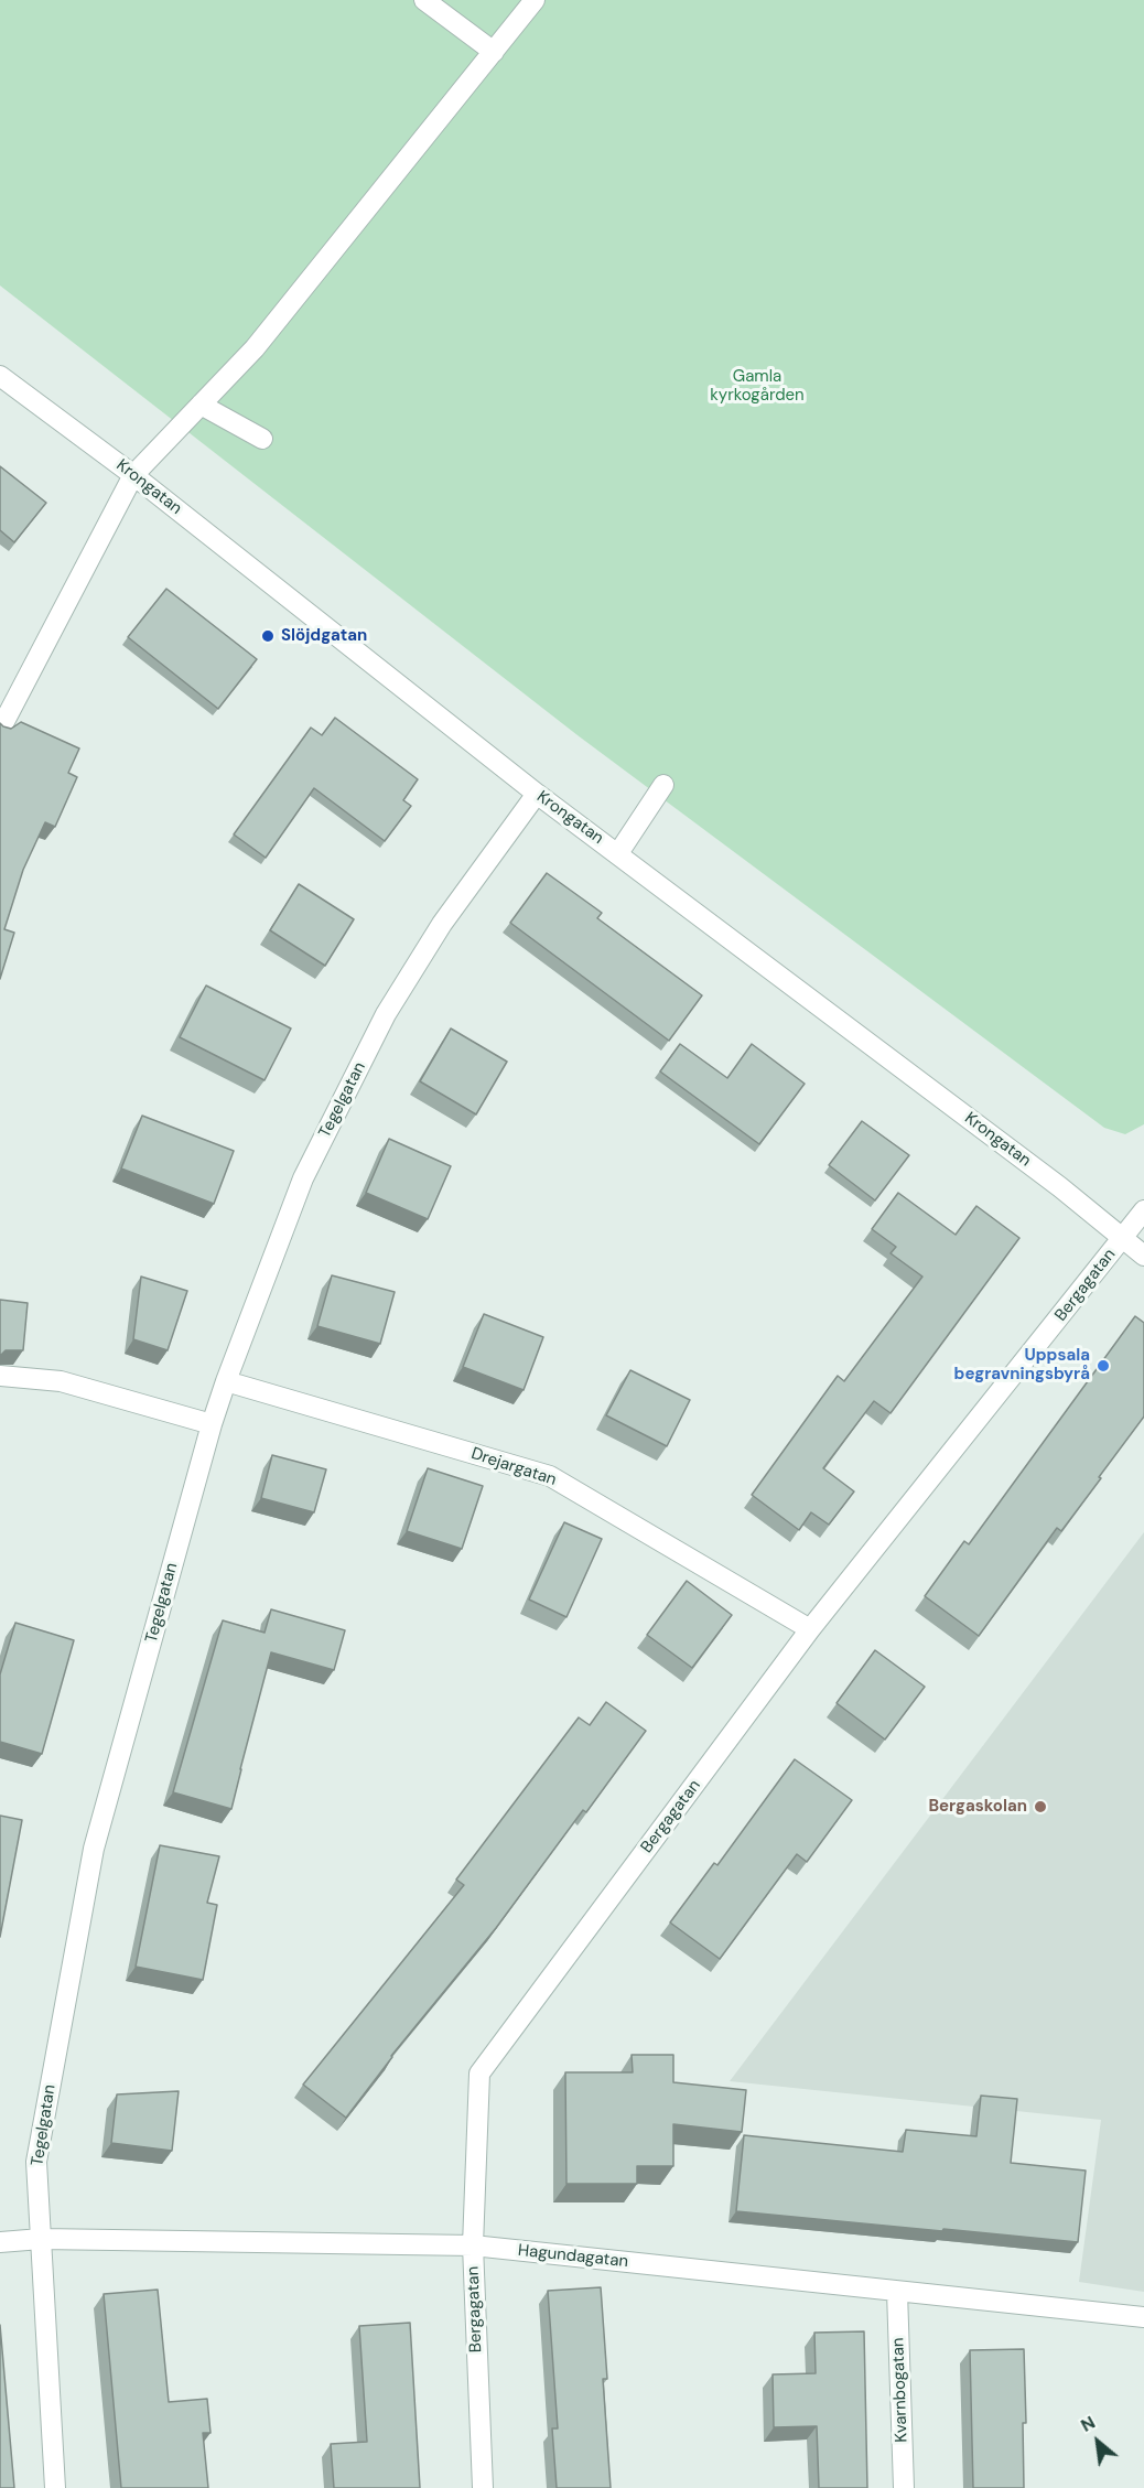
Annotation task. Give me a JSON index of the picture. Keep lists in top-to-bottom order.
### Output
{
  "streets": {
    "street": [
      "Krongatan",
      "Tegelgatan",
      "Bergagatan",
      "Drejargatan",
      "Hagundagatan",
      "Kvarnbogatan"
    ]
  },
  "crossings": [
    ["Krongatan", "Tegelgatan"],
    ["Krongatan", "Bergagatan"],
    ["Tegelgatan", "Drejargatan"],
    ["Tegelgatan", "Hagundagatan"],
    ["Bergagatan", "Drejargatan"],
    ["Bergagatan", "Hagundagatan"],
    ["Hagundagatan", "Kvarnbogatan"]
  ],
  "parks": ["Gamla kyrkogården"],
  "places": ["Slöjdgatan", "Uppsala begravningsbyrå", "Bergaskolan"],
  "north": "top left"
}
